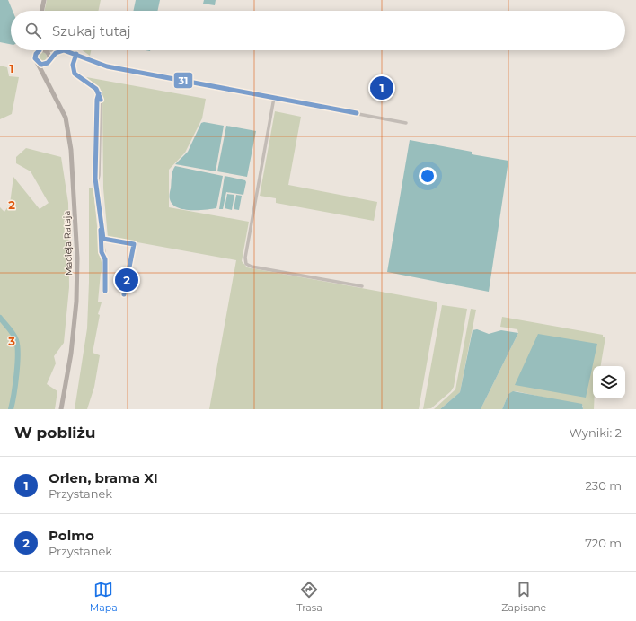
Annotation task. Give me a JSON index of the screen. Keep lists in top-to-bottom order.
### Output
{
  "streets": {
    "main road": ["Macieja Rataja"]
  },
  "lines": ["transit line 31"],
  "page": {
    "search": "Szukaj tutaj",
    "pins": ["1", "2"],
    "heading": ["W pobliżu", "Wyniki: 2"],
    "list": [
      {
        "mark": "1",
        "name": "Orlen, brama XI",
        "note": "Przystanek",
        "value": "230 m"
      },
      {
        "mark": "2",
        "name": "Polmo",
        "note": "Przystanek",
        "value": "720 m"
      }
    ],
    "nav": ["Mapa", "Trasa", "Zapisane"]
  },
  "grid": {
    "rows": ["1", "2", "3"]
  }
}
